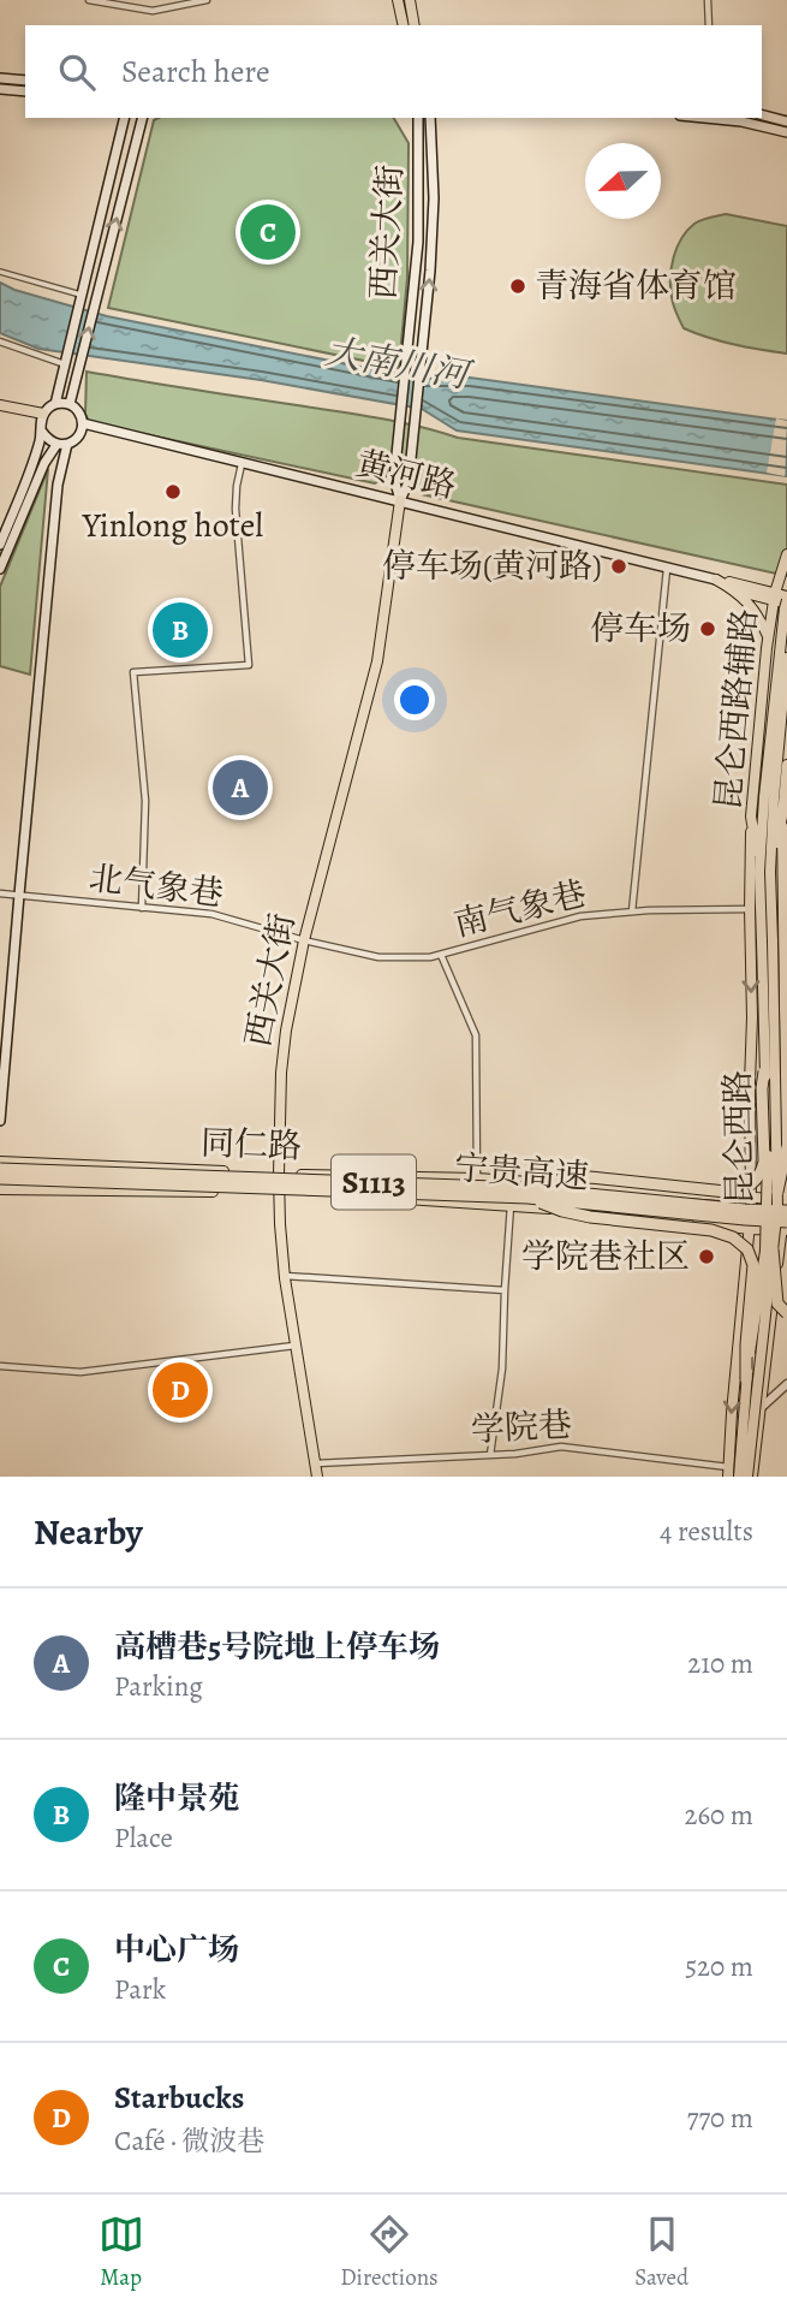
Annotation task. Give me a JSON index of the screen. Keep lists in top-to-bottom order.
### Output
{
  "streets": {
    "highway": ["宁贵高速", "S1113"],
    "main road": [
      "西关大街",
      "黄河路",
      "昆仑西路辅路",
      "昆仑西路",
      "同仁路"
    ],
    "street": ["北气象巷", "南气象巷", "学院巷"]
  },
  "crossings": [
    ["西关大街", "黄河路"],
    ["西关大街", "北气象巷"],
    ["西关大街", "南气象巷"],
    ["西关大街", "同仁路"],
    ["西关大街", "学院巷"],
    ["昆仑西路辅路", "昆仑西路"],
    ["北气象巷", "南气象巷"],
    ["昆仑西路", "同仁路"],
    ["昆仑西路", "宁贵高速"],
    ["同仁路", "宁贵高速"]
  ],
  "water": ["大南川河"],
  "places": [
    "青海省体育馆",
    "Yinlong hotel",
    "停车场(黄河路)",
    "停车场",
    "学院巷社区"
  ],
  "north": "left",
  "page": {
    "search": "Search here",
    "pins": [
      "C",
      "B",
      "A",
      "D"
    ],
    "heading": ["Nearby", "4 results"],
    "list": [
      {
        "mark": "A",
        "name": "高槽巷5号院地上停车场",
        "note": "Parking",
        "value": "210 m"
      },
      {
        "mark": "B",
        "name": "隆中景苑",
        "note": "Place",
        "value": "260 m"
      },
      {
        "mark": "C",
        "name": "中心广场",
        "note": "Park",
        "value": "520 m"
      },
      {
        "mark": "D",
        "name": "Starbucks",
        "note": "Café · 微波巷",
        "value": "770 m"
      }
    ],
    "nav": ["Map", "Directions", "Saved"]
  }
}
